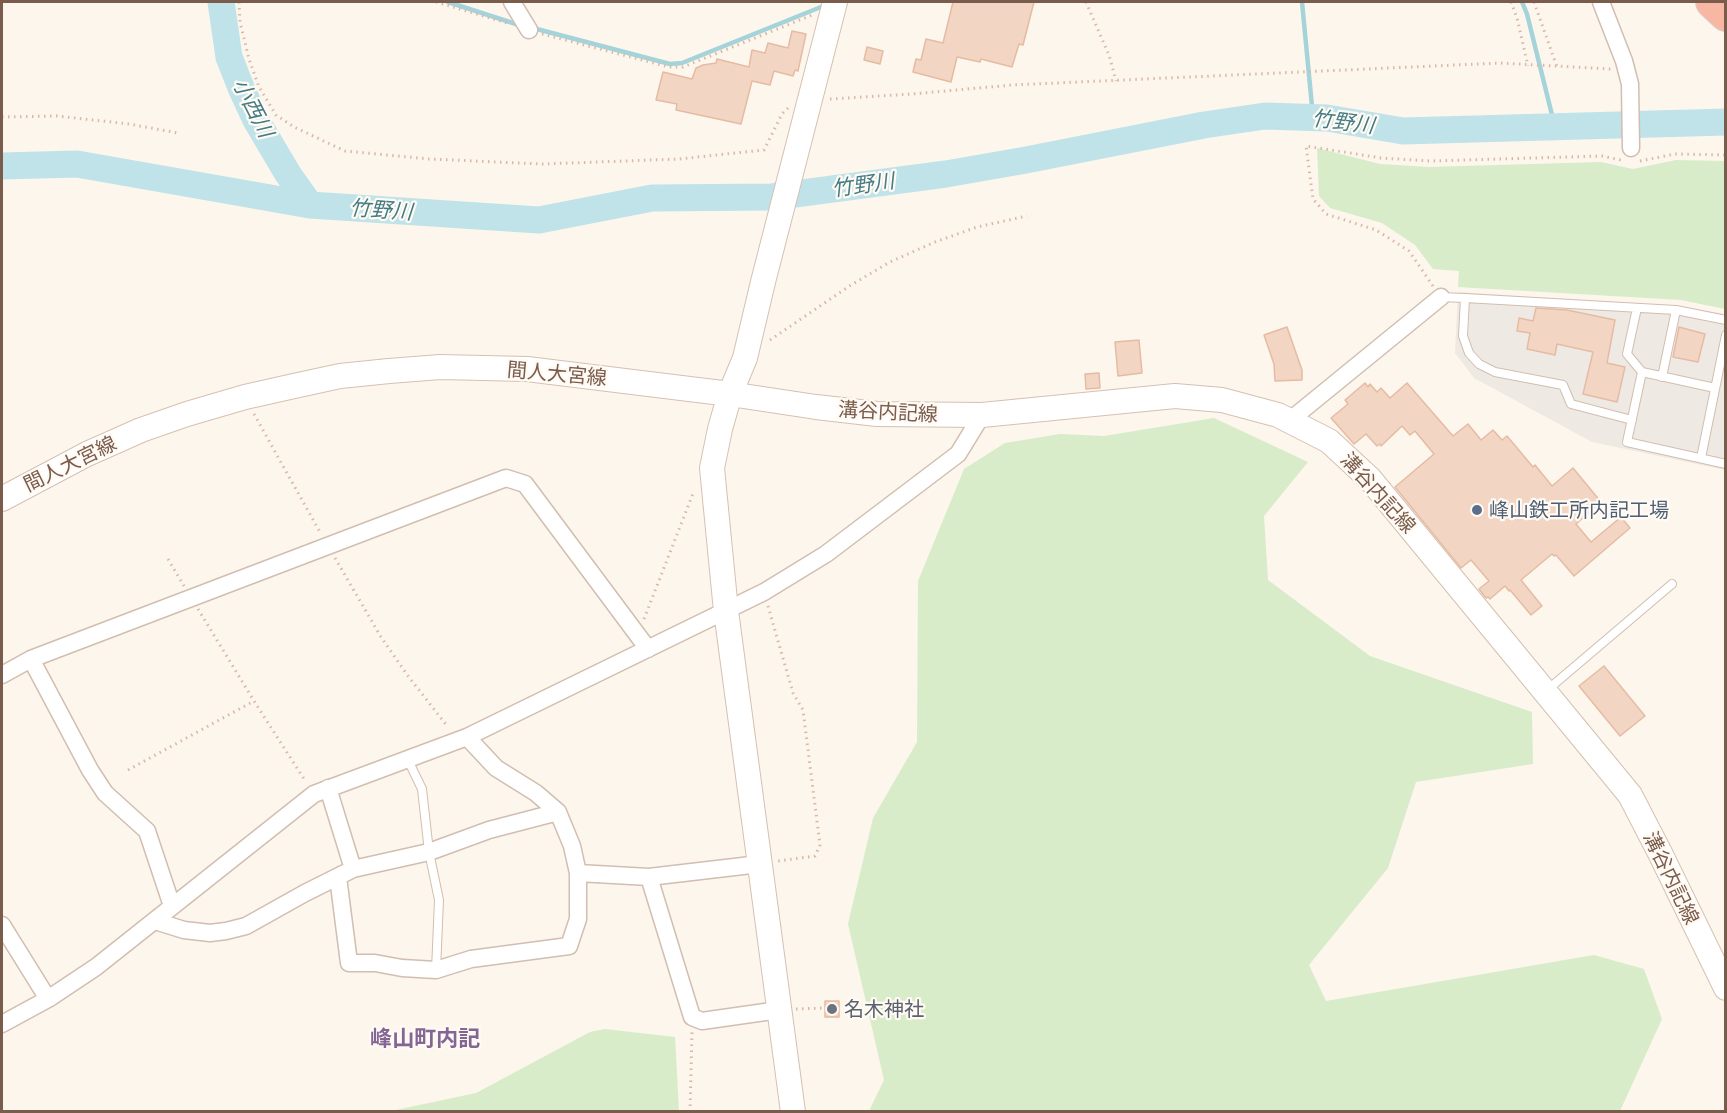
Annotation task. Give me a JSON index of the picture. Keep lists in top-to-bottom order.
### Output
{
  "streets": {
    "main road": ["間人大宮線", "溝谷内記線"]
  },
  "crossings": [
    ["間人大宮線", "溝谷内記線"]
  ],
  "districts": ["峰山町内記"],
  "water": ["小西川", "竹野川"],
  "places": ["峰山鉄工所内記工場", "名木神社"]
}
